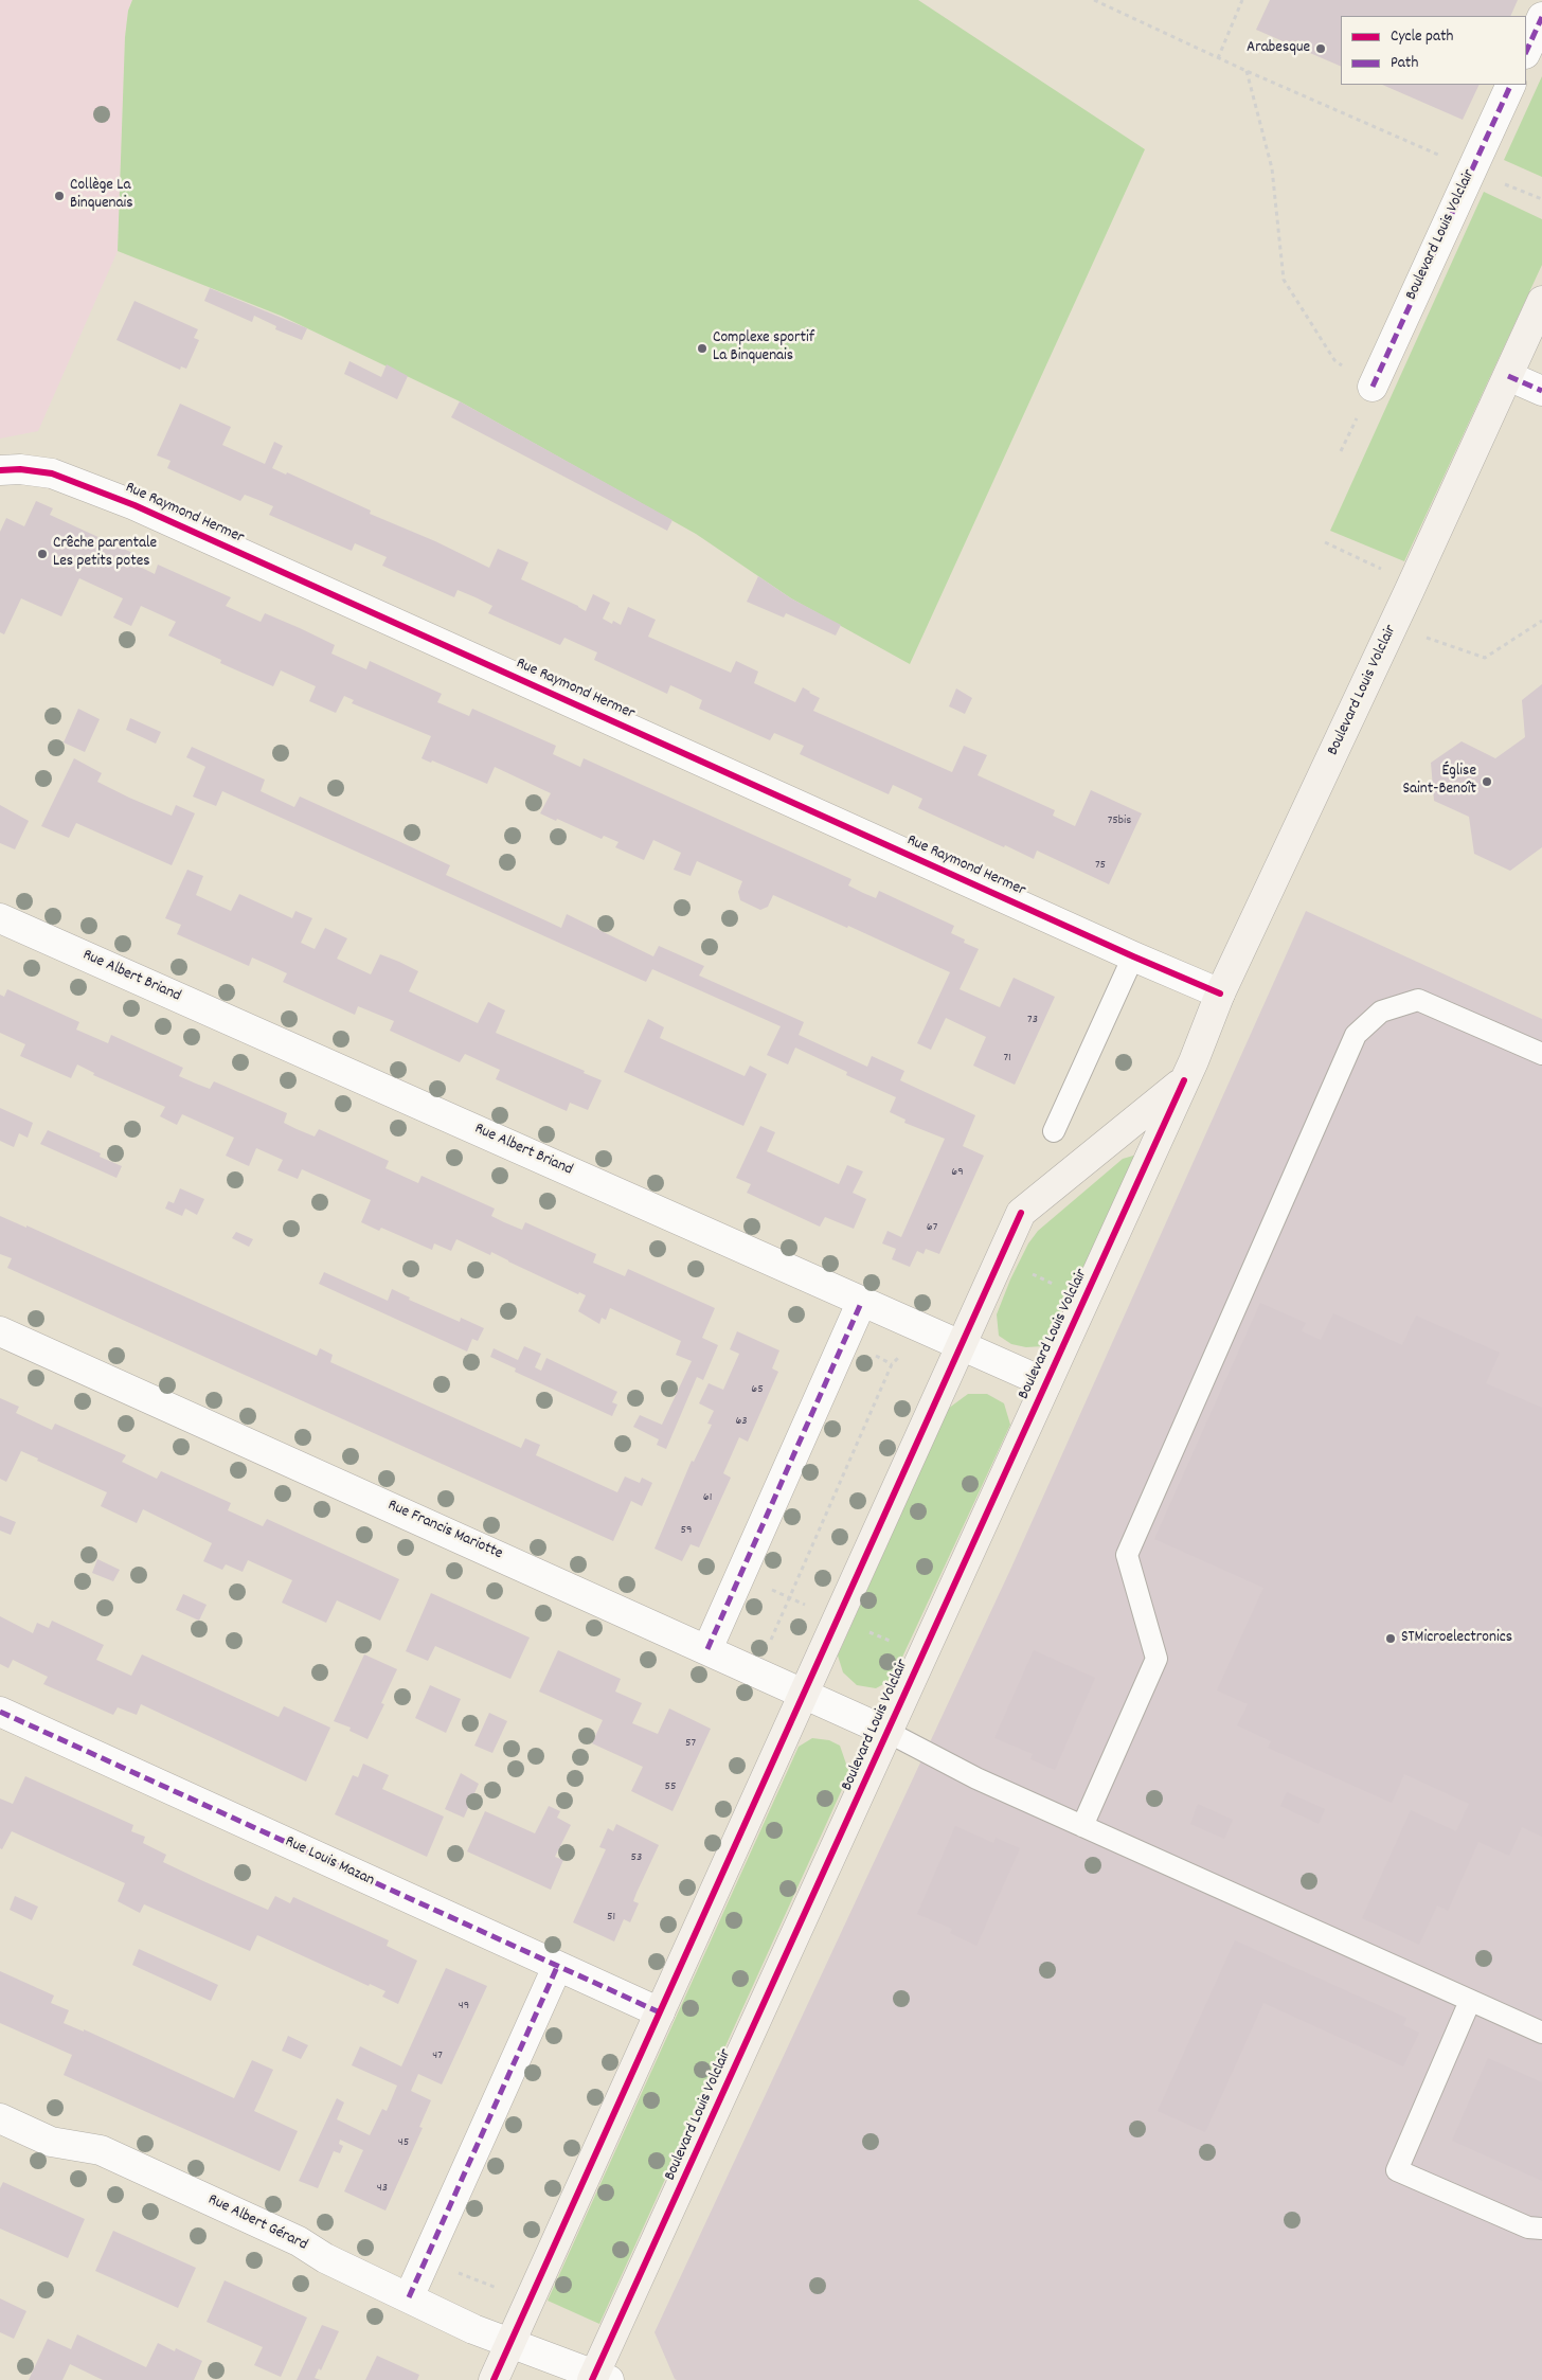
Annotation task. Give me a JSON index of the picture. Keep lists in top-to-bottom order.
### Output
{
  "streets": {
    "street": [
      "Boulevard Louis Volclair",
      "Rue Raymond Hermer",
      "Rue Albert Briand",
      "Rue Francis Mariotte",
      "Rue Louis Mazan",
      "Rue Albert Gérard"
    ]
  },
  "crossings": [
    ["Boulevard Louis Volclair", "Rue Raymond Hermer"],
    ["Boulevard Louis Volclair", "Rue Albert Briand"],
    ["Boulevard Louis Volclair", "Rue Francis Mariotte"],
    ["Boulevard Louis Volclair", "Rue Louis Mazan"],
    ["Boulevard Louis Volclair", "Rue Albert Gérard"]
  ],
  "places": [
    "Arabesque",
    "Collège La Binquenais",
    "Complexe sportif La Binquenais",
    "Crêche parentale Les petits potes",
    "Église Saint-Benoît",
    "STMicroelectronics"
  ],
  "house_numbers": [
    "75bis",
    "75",
    "73",
    "71",
    "69",
    "67",
    "65",
    "63",
    "61",
    "59",
    "57",
    "55",
    "53",
    "51",
    "49",
    "47",
    "45",
    "43"
  ],
  "legend": ["Cycle path", "Path"]
}
